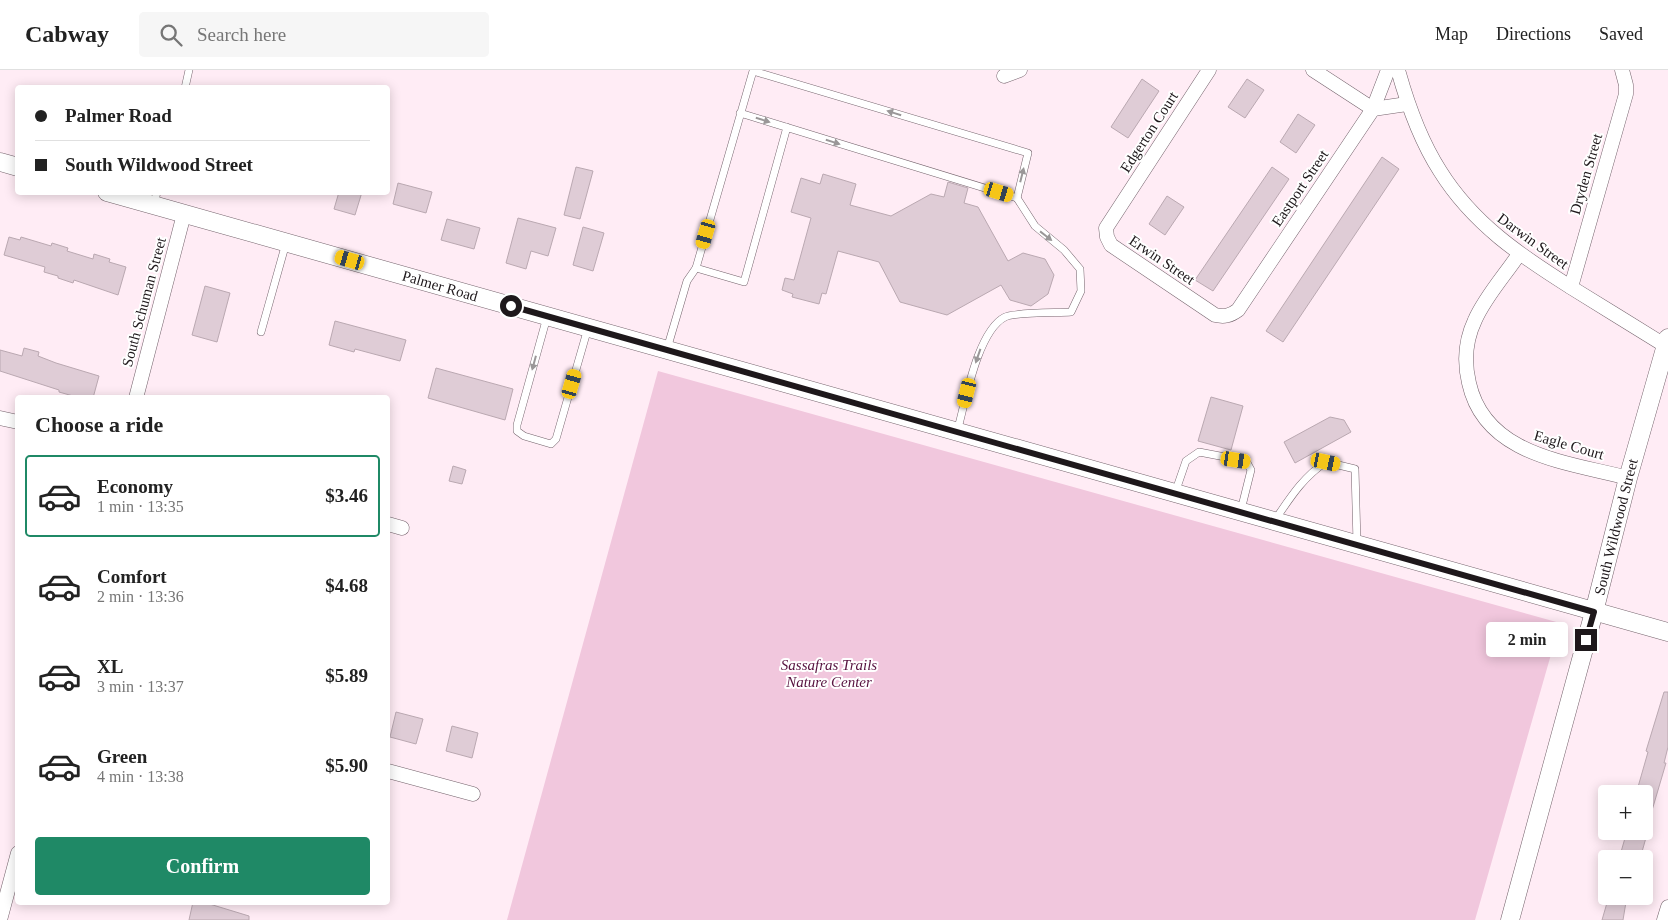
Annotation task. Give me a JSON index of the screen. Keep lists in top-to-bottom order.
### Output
{
  "streets": {
    "street": [
      "Edgerton Court",
      "Dryden Street",
      "Eastport Street",
      "Darwin Street",
      "Erwin Street",
      "Palmer Road",
      "South Schuman Street",
      "Eagle Court",
      "South Wildwood Street"
    ]
  },
  "crossings": [
    ["Edgerton Court", "Erwin Street"],
    ["Dryden Street", "Darwin Street"],
    ["Eastport Street", "Erwin Street"],
    ["Darwin Street", "Eagle Court"],
    ["Darwin Street", "South Wildwood Street"],
    ["Palmer Road", "South Schuman Street"],
    ["Palmer Road", "South Wildwood Street"],
    ["Eagle Court", "South Wildwood Street"]
  ],
  "parks": ["Sassafras Trails Nature Center"],
  "page": {
    "header": "Cabway",
    "search": "Search here",
    "nav": ["Map", "Directions", "Saved"],
    "banner": ["Palmer Road", "South Wildwood Street"],
    "heading": "Choose a ride",
    "list": [
      {
        "name": "Economy",
        "note": "1 min · 13:35",
        "value": "$3.46"
      },
      {
        "name": "Comfort",
        "note": "2 min · 13:36",
        "value": "$4.68"
      },
      {
        "name": "XL",
        "note": "3 min · 13:37",
        "value": "$5.89"
      },
      {
        "name": "Green",
        "note": "4 min · 13:38",
        "value": "$5.90"
      }
    ],
    "bubble": "2 min",
    "map_buttons": ["+", "−"],
    "buttons": "Confirm"
  }
}
